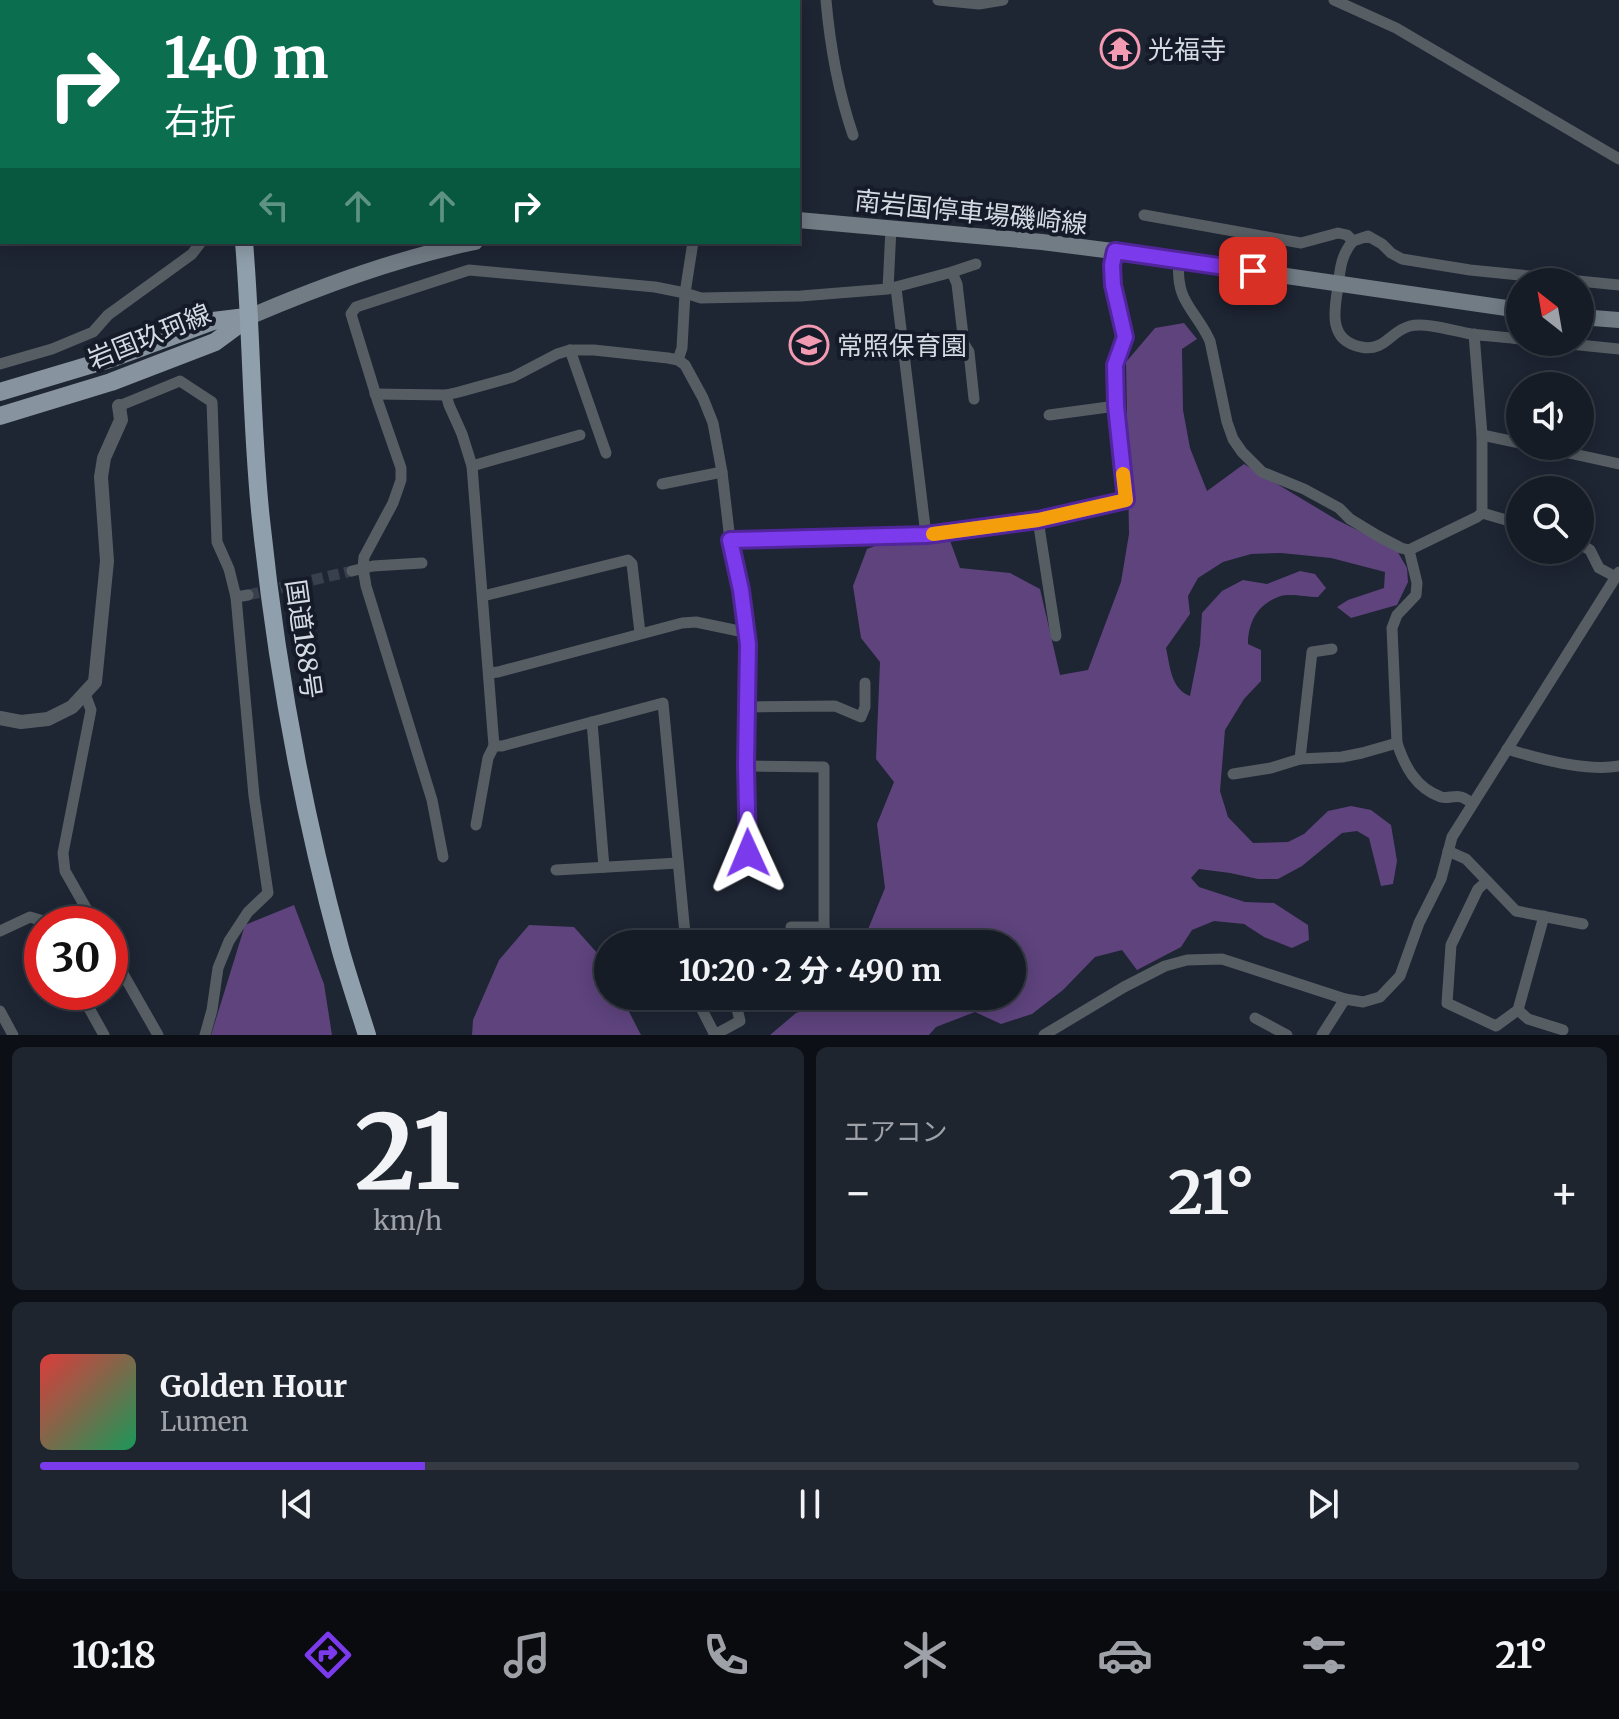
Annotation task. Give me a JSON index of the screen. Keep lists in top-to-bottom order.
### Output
{
  "streets": {
    "highway": ["国道188号"],
    "main road": ["南岩国停車場磯崎線", "岩国玖珂線"]
  },
  "crossings": [
    ["岩国玖珂線", "国道188号"]
  ],
  "places": {
    "temple": ["光福寺"],
    "school or university": ["常照保育園"]
  },
  "north": "top left",
  "page": {
    "turn": ["140 m", "右折"],
    "limit": "30",
    "trip": "10:20 · 2 分 · 490 m",
    "tile": [
      ["21", "km/h"],
      "エアコン"
    ],
    "heat": ["−", "21°", "+"],
    "song": ["Golden Hour", "Lumen"],
    "tabs": ["10:18", "21°"]
  }
}
